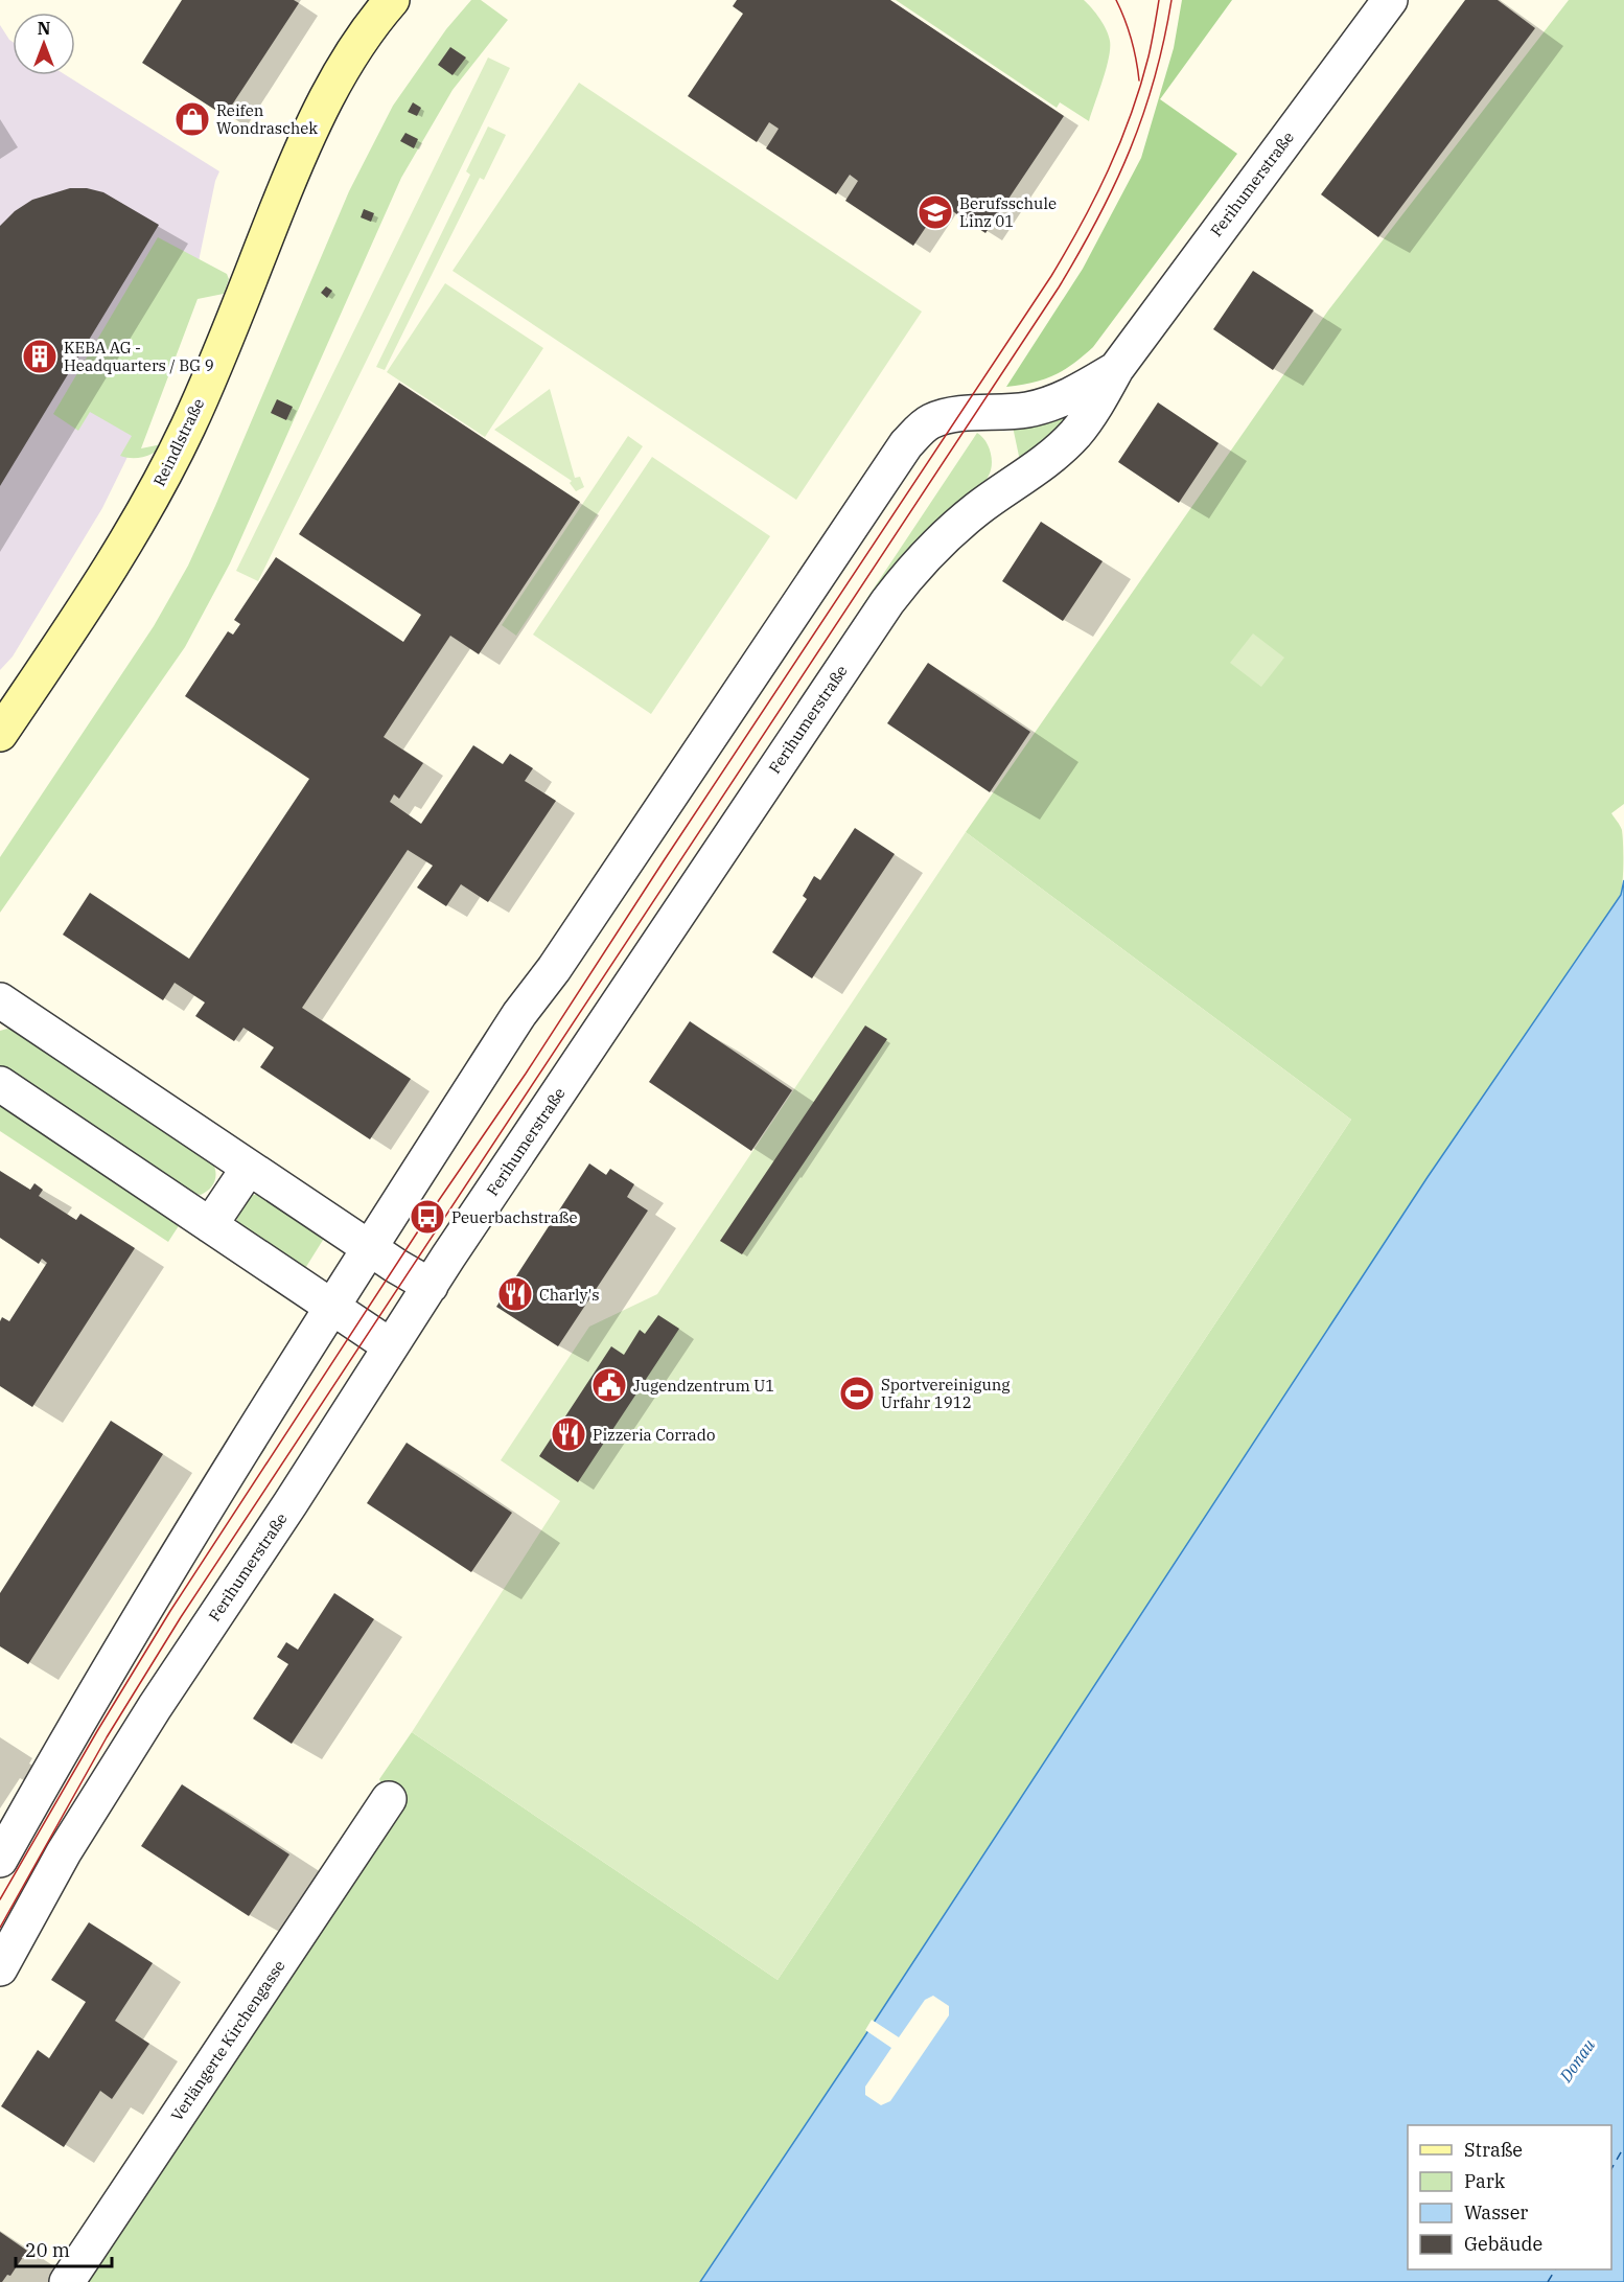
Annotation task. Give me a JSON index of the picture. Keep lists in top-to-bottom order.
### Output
{
  "streets": {
    "street": ["Ferihumerstraße", "Reindlstraße", "Verlängerte Kirchengasse"]
  },
  "water": ["Donau"],
  "places": {
    "shop": ["Reifen Wondraschek"],
    "school or university": ["Berufsschule Linz 01"],
    "building": ["KEBA AG - Headquarters / BG 9"],
    "bus stop": ["Peuerbachstraße"],
    "restaurant": ["Charly's", "Pizzeria Corrado"],
    "public building": ["Jugendzentrum U1"],
    "sports": ["Sportvereinigung Urfahr 1912"]
  },
  "legend": [
    "Straße",
    "Park",
    "Wasser",
    "Gebäude"
  ],
  "scale_bar": "20 m",
  "north": "top"
}
